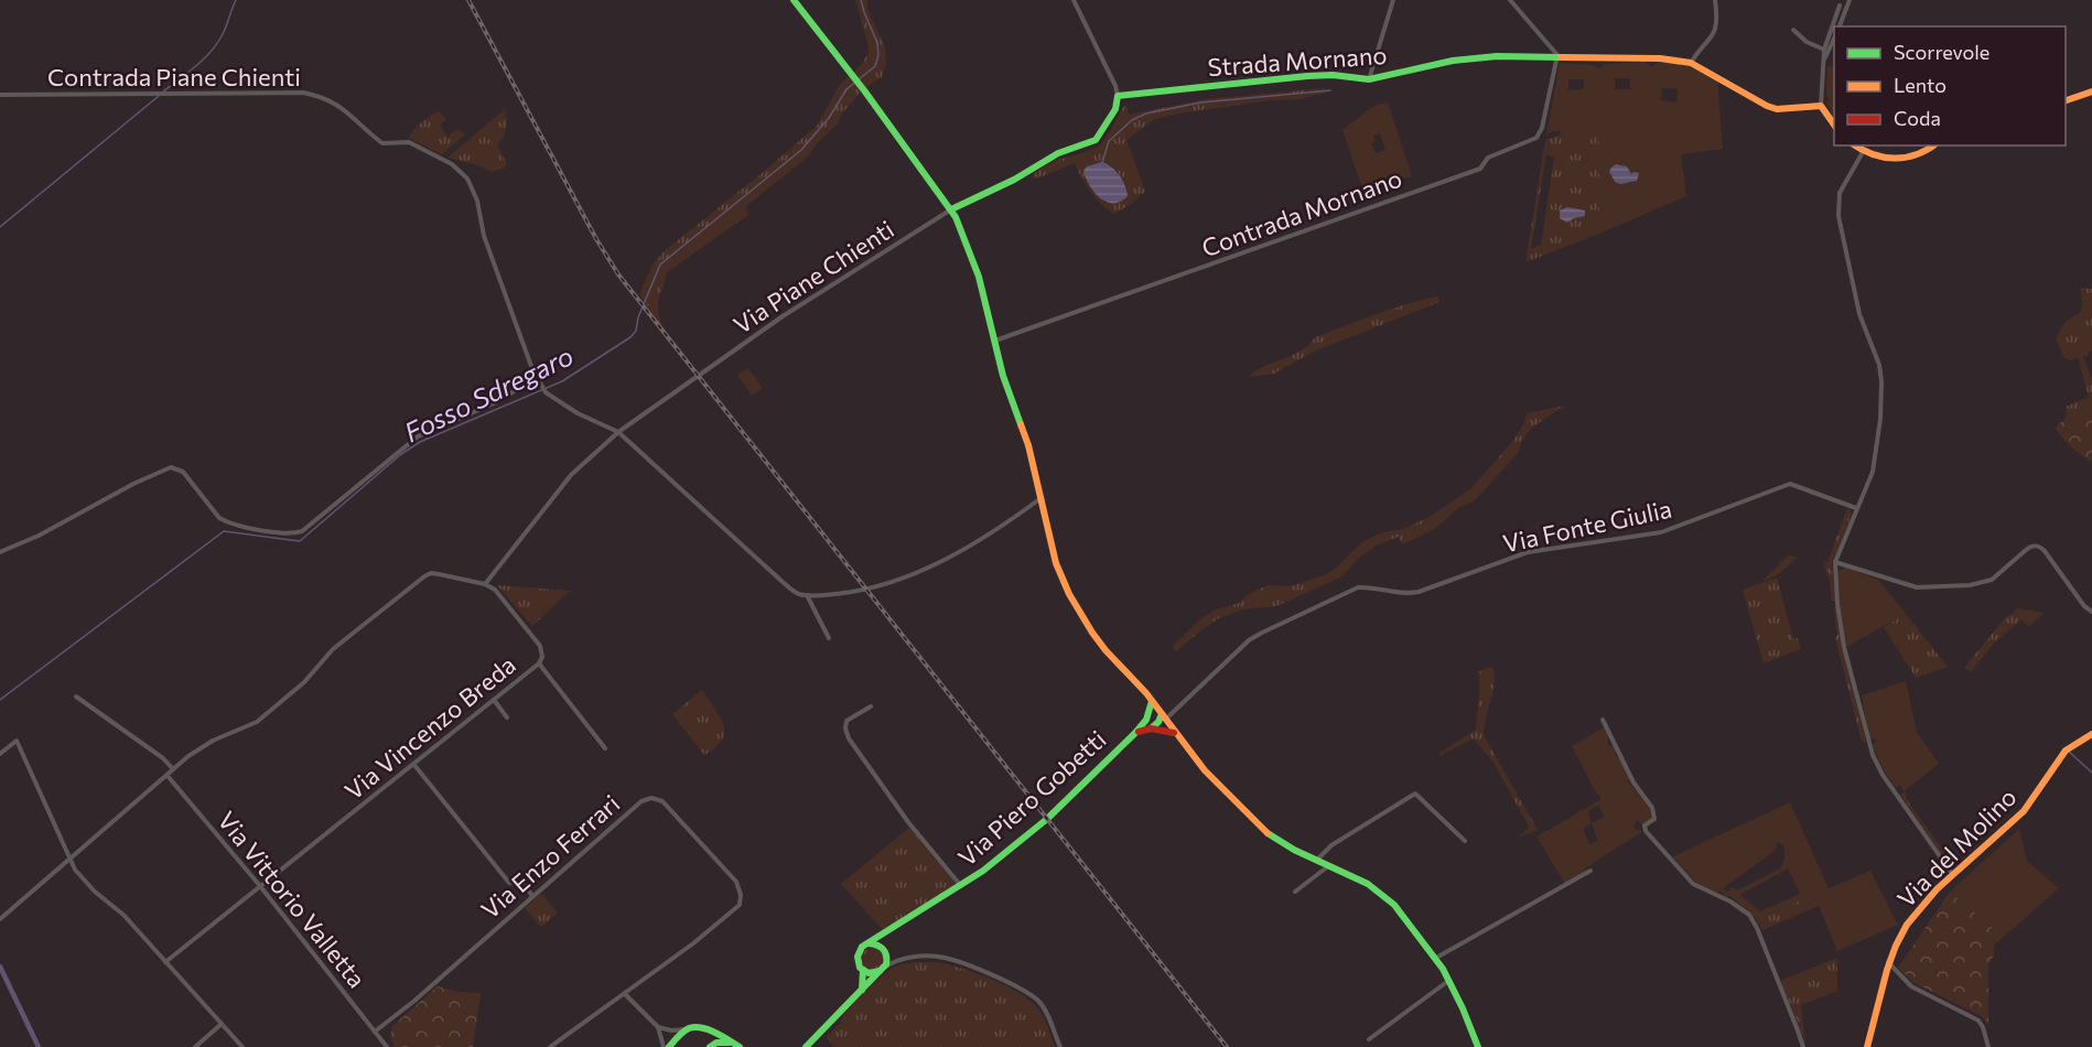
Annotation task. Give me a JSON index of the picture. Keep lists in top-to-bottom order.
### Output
{
  "streets": {
    "street": [
      "Strada Mornano",
      "Contrada Piane Chienti",
      "Contrada Mornano",
      "Via Piane Chienti",
      "Via Fonte Giulia",
      "Via Vincenzo Breda",
      "Via Piero Gobetti",
      "Via del Molino",
      "Via Enzo Ferrari",
      "Via Vittorio Valletta"
    ]
  },
  "crossings": [
    ["Strada Mornano", "Contrada Mornano"],
    ["Contrada Piane Chienti", "Via Piane Chienti"],
    ["Via Vincenzo Breda", "Via Vittorio Valletta"],
    ["Via Enzo Ferrari", "Via Vittorio Valletta"]
  ],
  "water": ["Fosso Sdregaro"],
  "legend": ["Scorrevole", "Lento", "Coda"]
}
